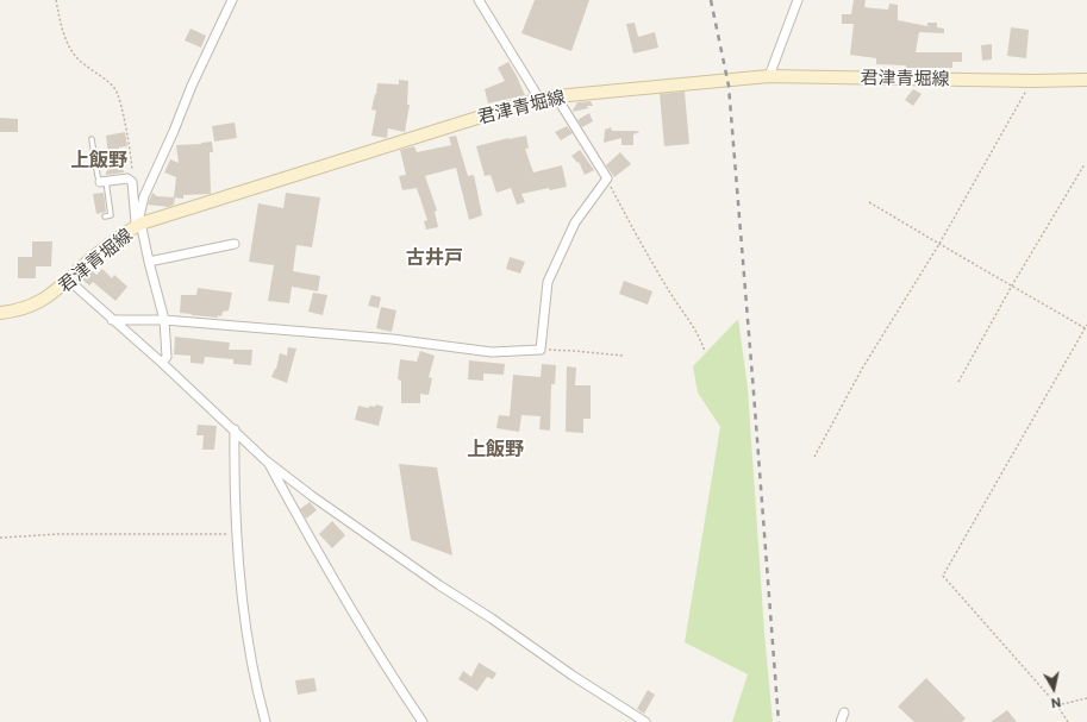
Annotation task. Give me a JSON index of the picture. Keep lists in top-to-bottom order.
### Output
{
  "streets": {
    "main road": ["君津青堀線"]
  },
  "districts": ["上飯野", "古井戸", "上飯野"],
  "north": "bottom"
}
